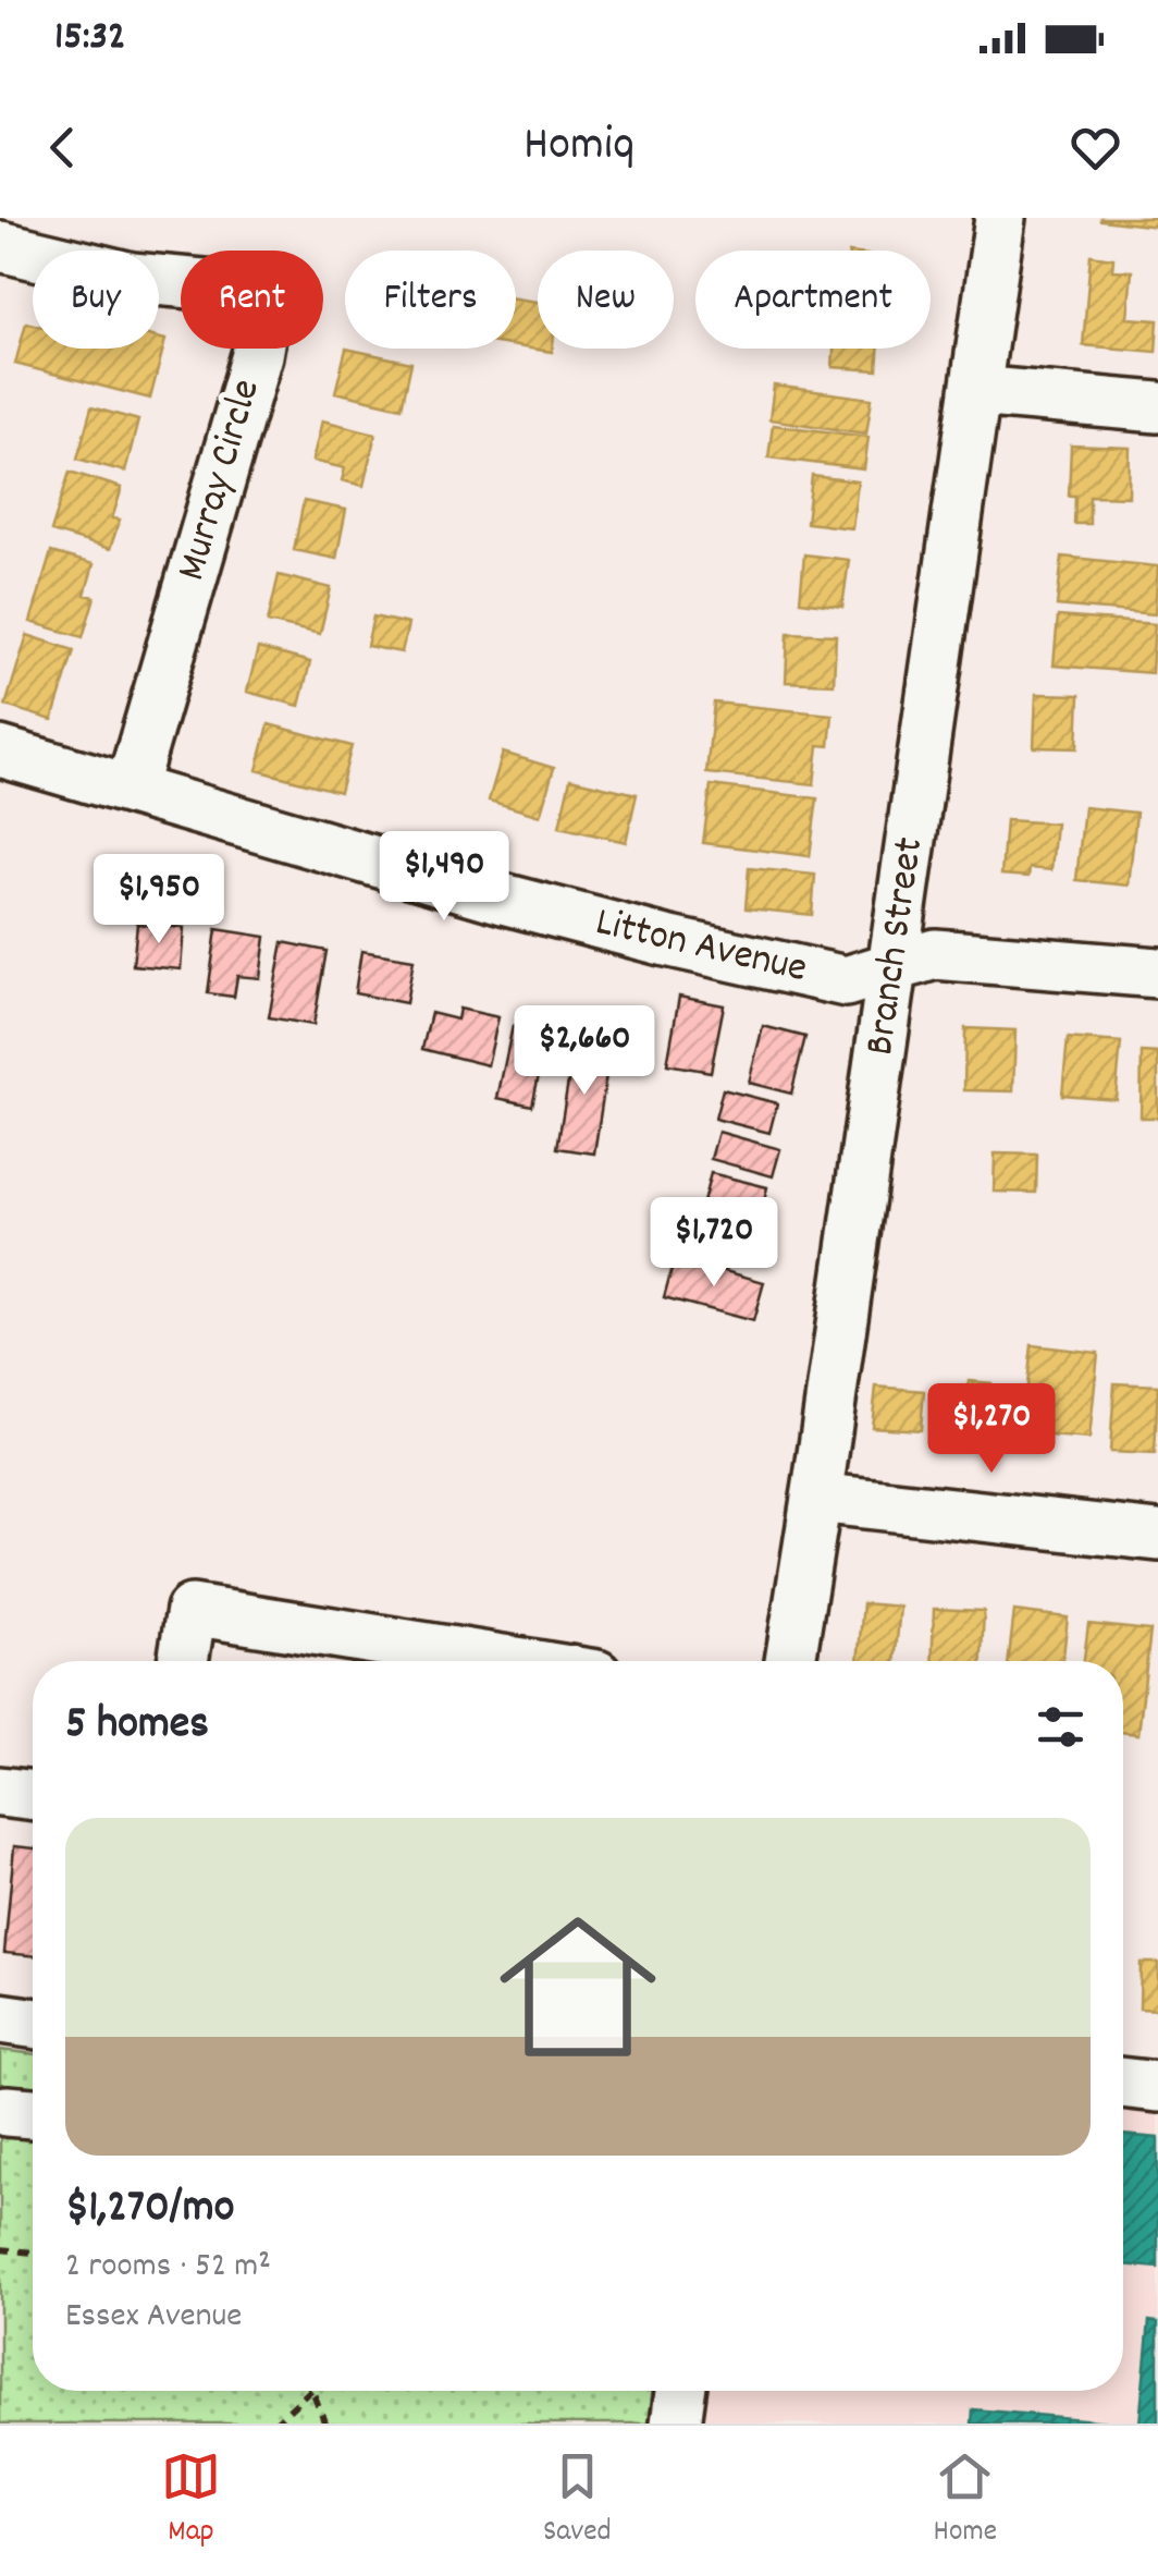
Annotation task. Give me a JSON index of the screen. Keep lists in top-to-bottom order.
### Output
{
  "streets": {
    "street": ["Murray Circle", "Branch Street", "Litton Avenue"]
  },
  "crossings": [
    ["Murray Circle", "Litton Avenue"],
    ["Branch Street", "Litton Avenue"]
  ],
  "page": {
    "status": "15:32",
    "header": "Homiq",
    "chip": [
      "Buy",
      "Rent",
      "Filters",
      "New",
      "Apartment"
    ],
    "price": [
      "$1,490",
      "$1,950",
      "$2,660",
      "$1,720",
      "$1,270"
    ],
    "heading": "5 homes",
    "list": [
      {
        "name": "$1,270/mo",
        "note": "2 rooms · 52 m² · Essex Avenue"
      }
    ],
    "tabs": ["Map", "Saved", "Home"]
  }
}
